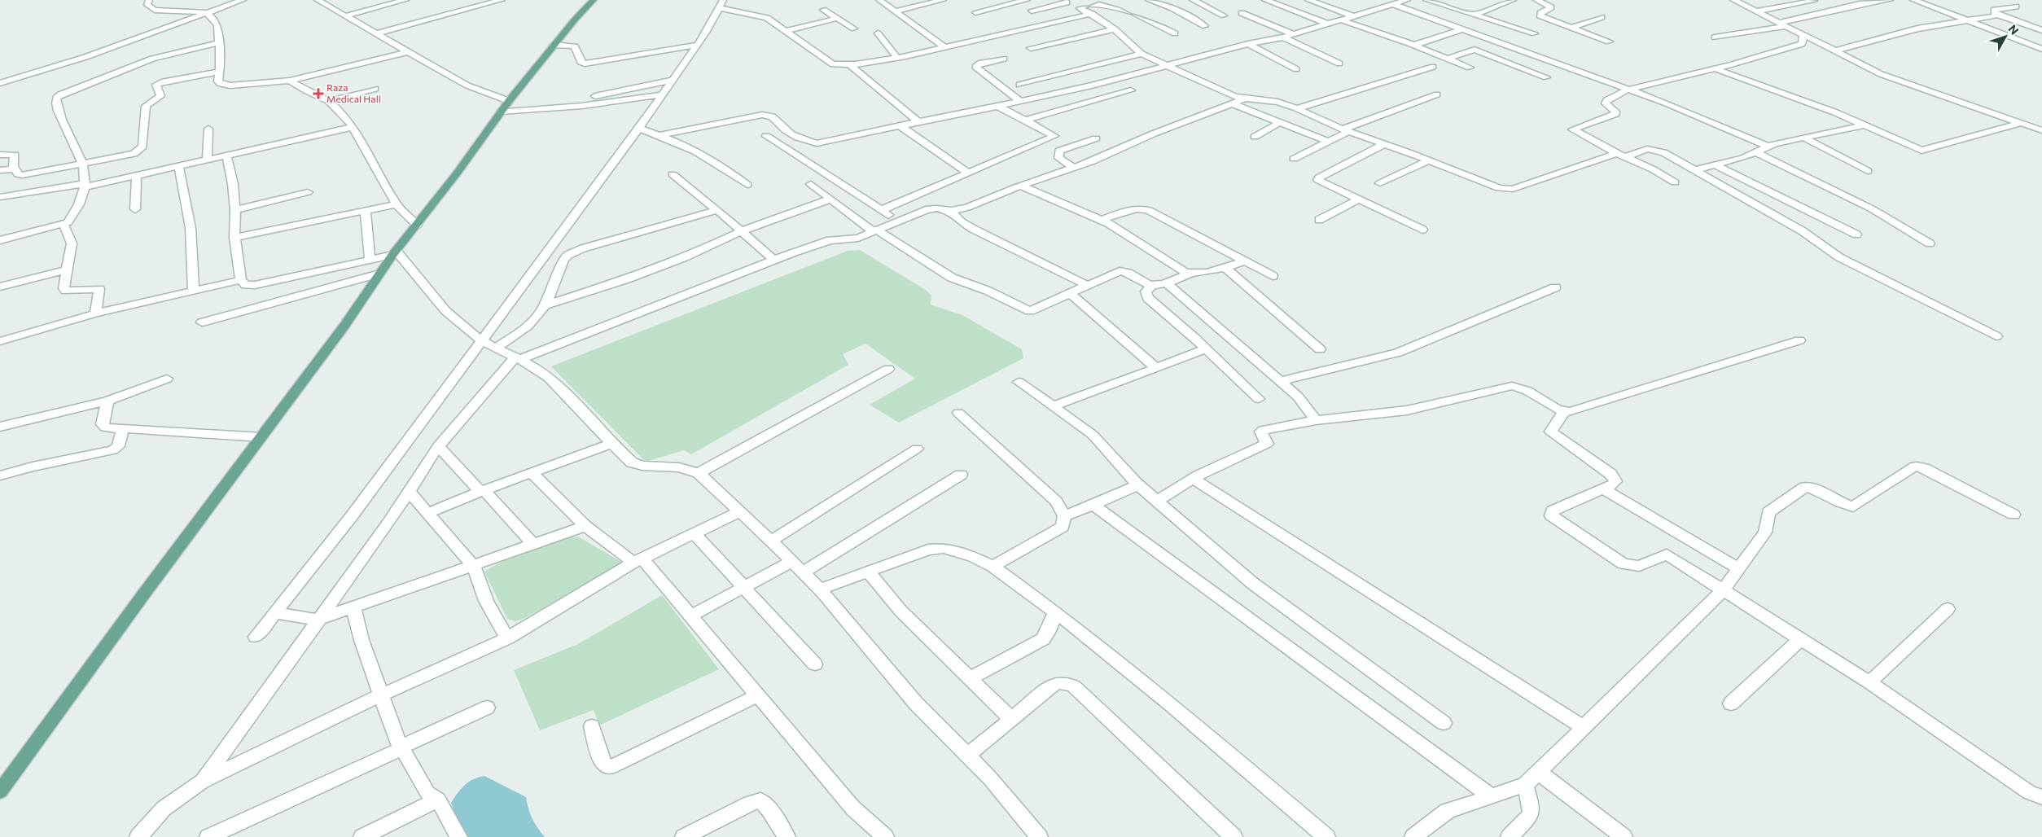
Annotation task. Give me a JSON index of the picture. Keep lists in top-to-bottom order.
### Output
{
  "places": {
    "health": ["Raza Medical Hall"]
  },
  "north": "top right"
}
